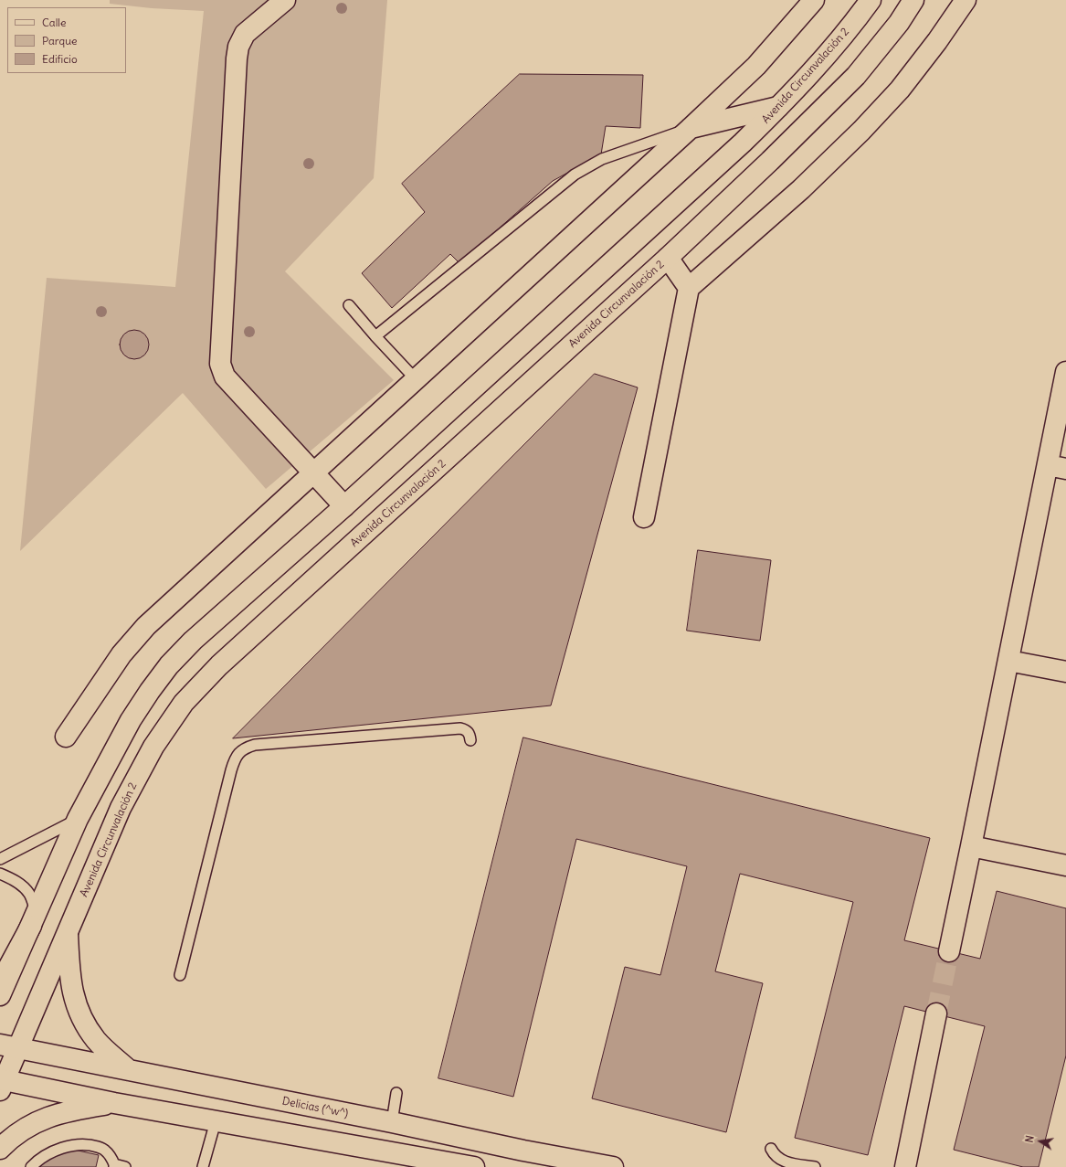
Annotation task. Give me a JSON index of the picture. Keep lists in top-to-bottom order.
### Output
{
  "streets": {
    "main road": ["Avenida Circunvalación 2", "Delicias (^w^)"]
  },
  "crossings": [
    ["Avenida Circunvalación 2", "Delicias (^w^)"]
  ],
  "legend": ["Calle", "Parque", "Edificio"],
  "north": "left"
}
